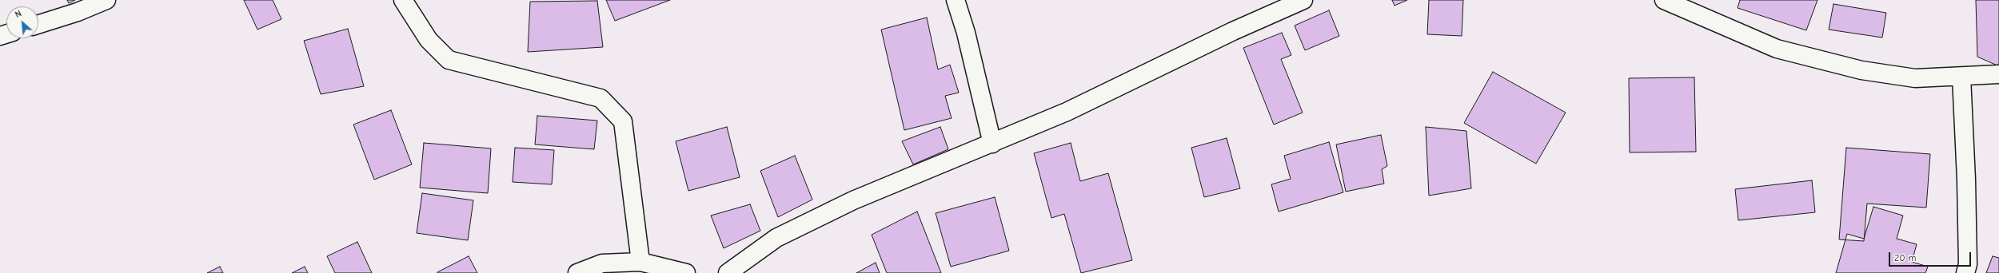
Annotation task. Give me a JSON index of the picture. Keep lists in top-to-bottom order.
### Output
{
  "scale_bar": "20 m",
  "north": "top left"
}
